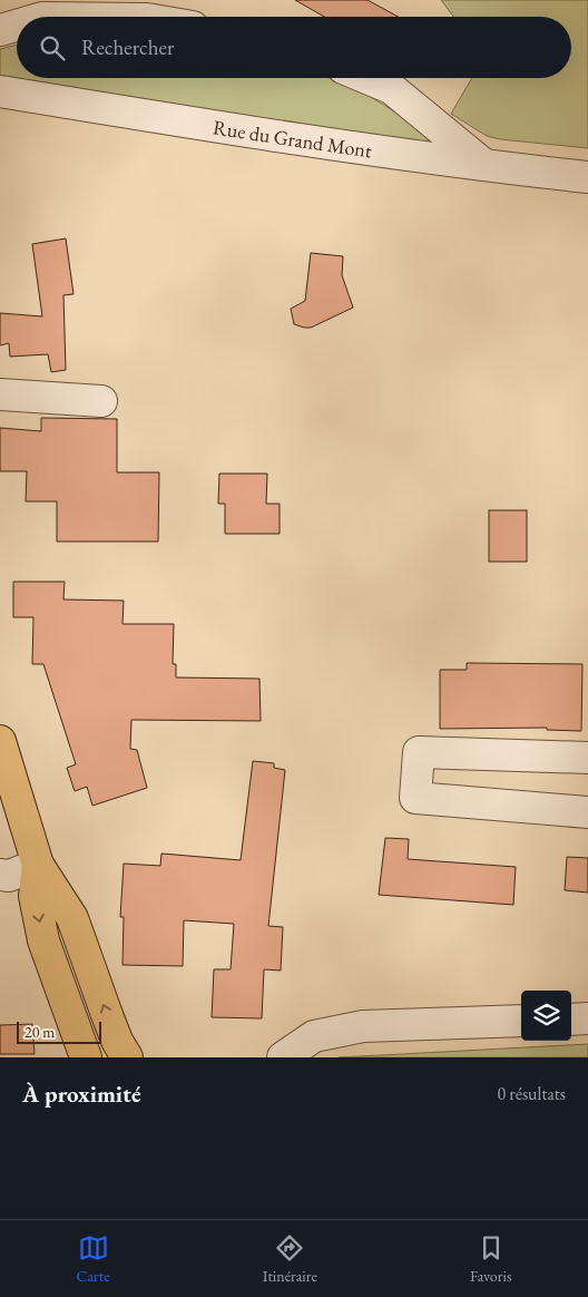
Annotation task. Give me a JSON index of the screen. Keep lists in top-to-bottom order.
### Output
{
  "streets": {
    "street": ["Rue du Grand Mont"]
  },
  "scale_bar": "20 m",
  "page": {
    "search": "Rechercher",
    "scale": "20 m",
    "heading": ["À proximité", "0 résultats"],
    "nav": ["Carte", "Itinéraire", "Favoris"]
  }
}
